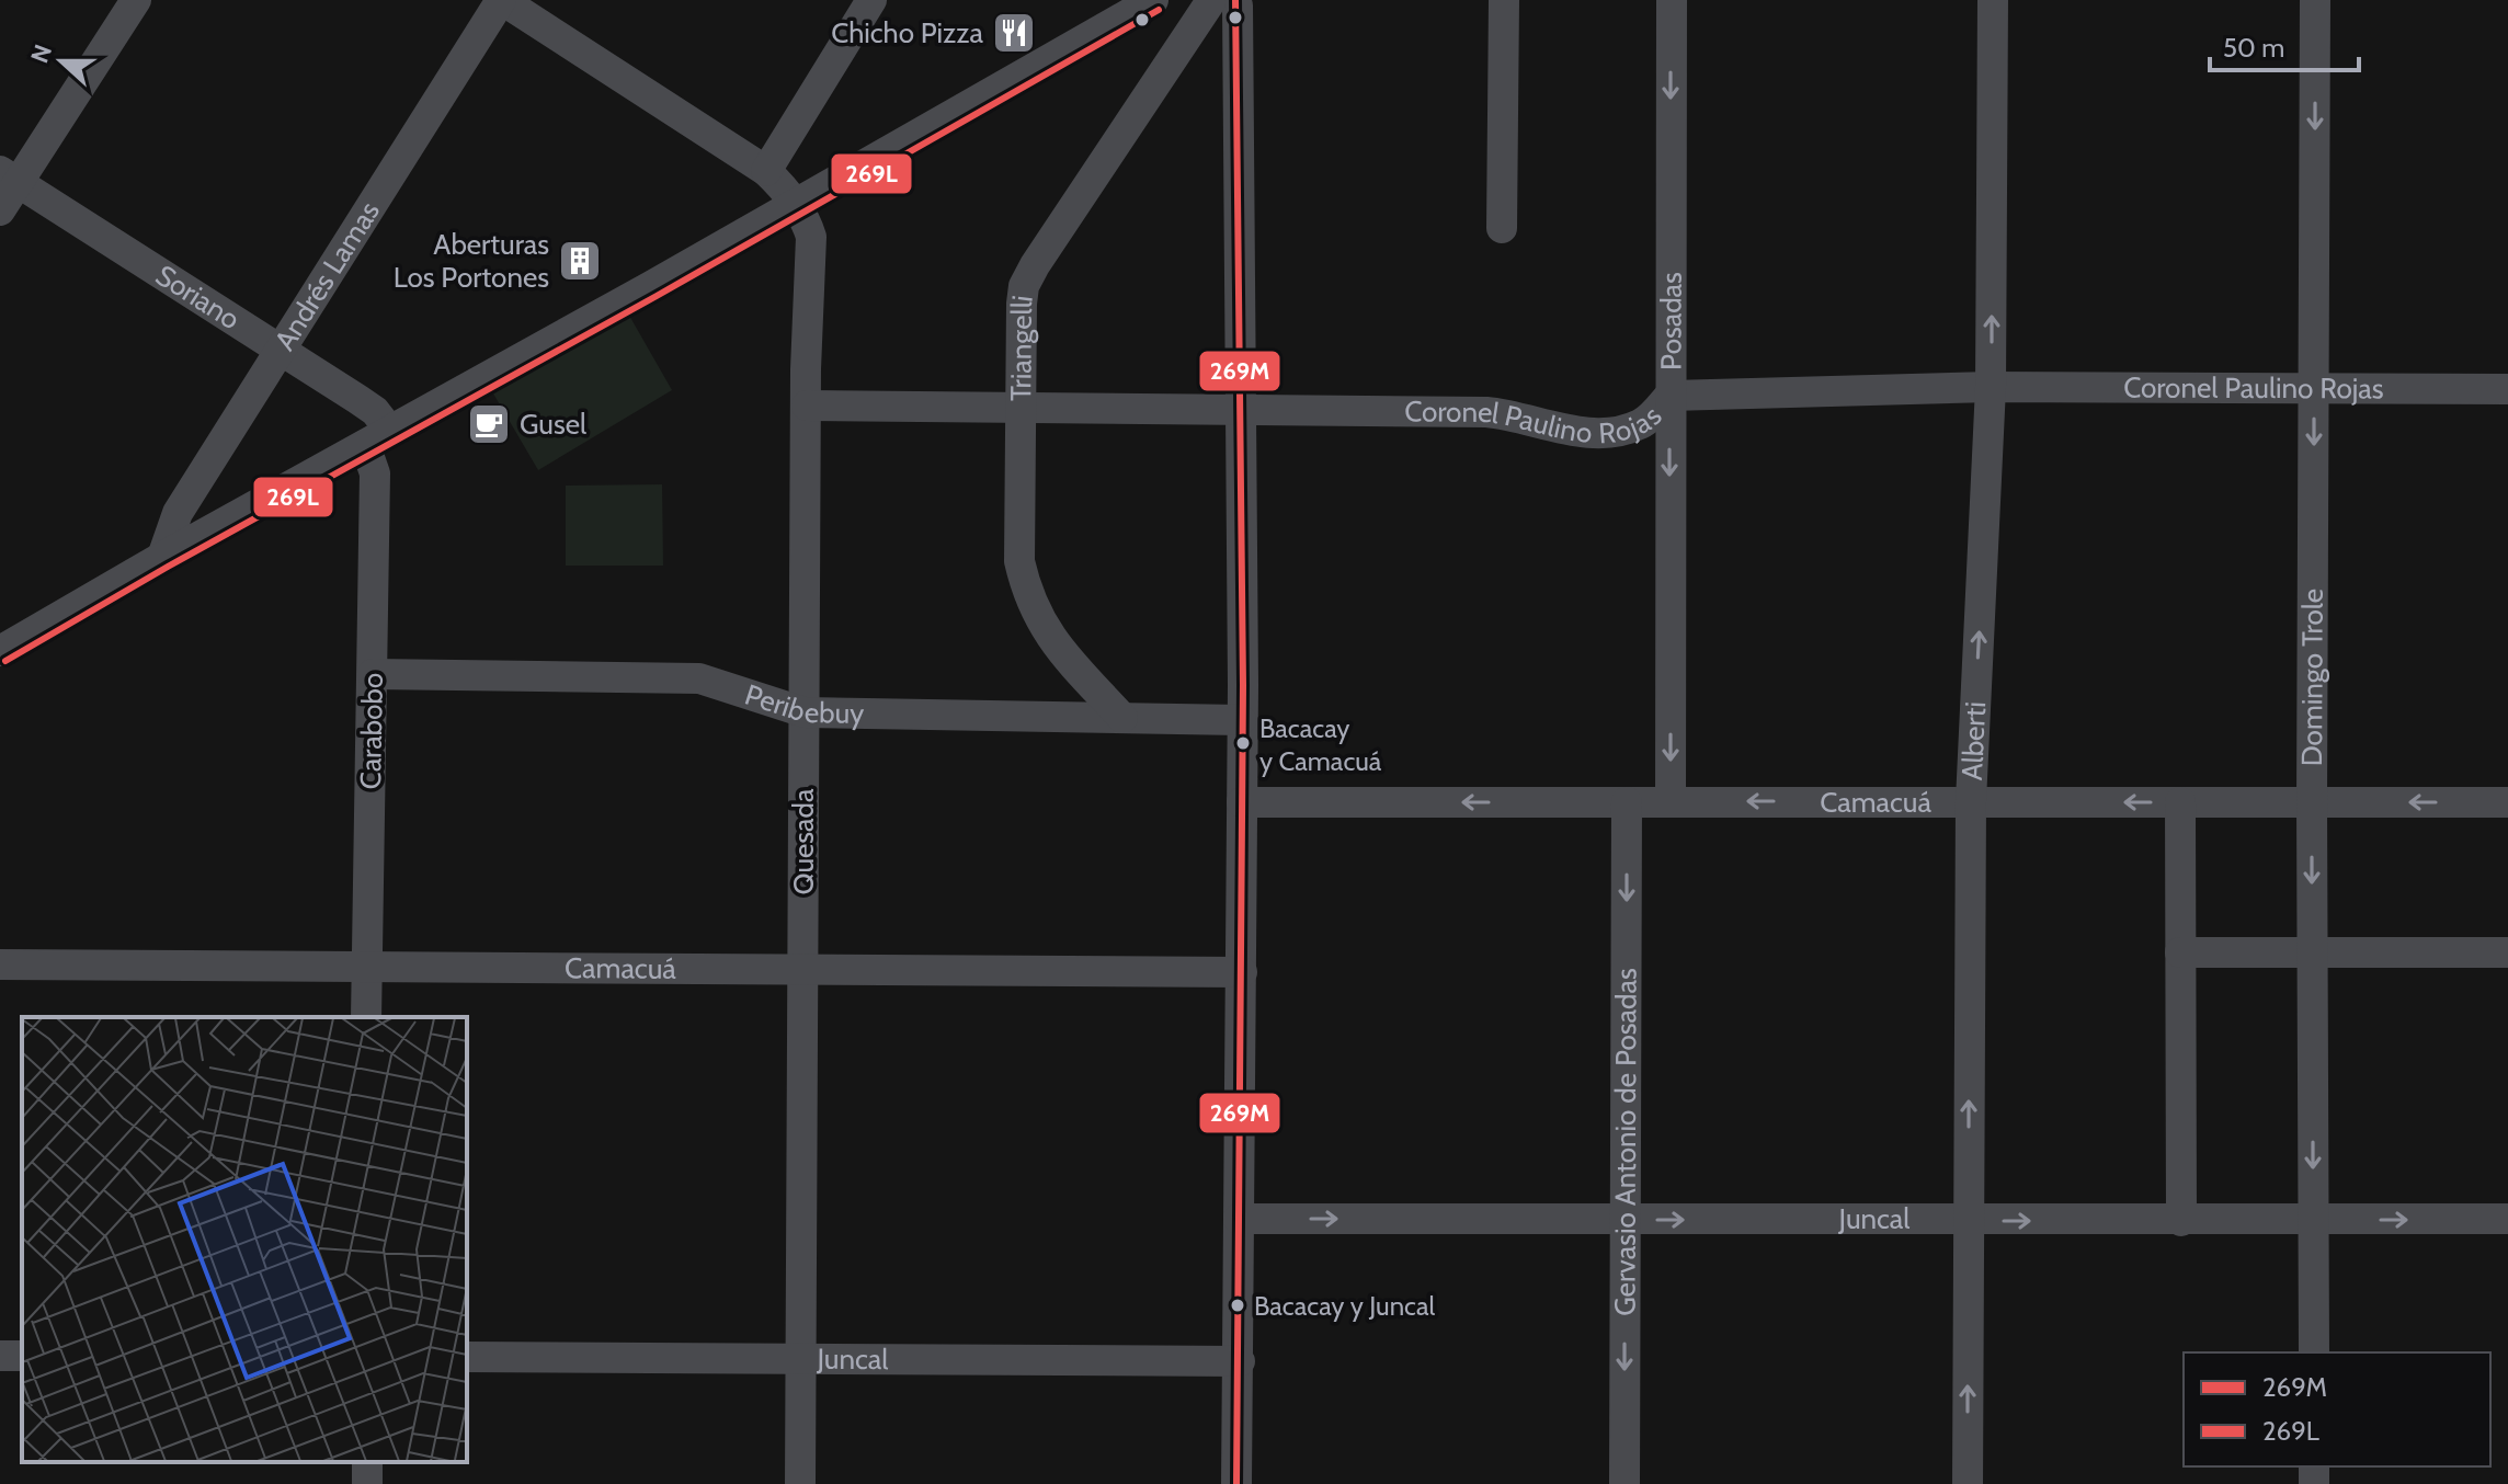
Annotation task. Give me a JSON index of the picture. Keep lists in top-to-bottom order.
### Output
{
  "streets": {
    "street": [
      "Andrés Lamas",
      "Soriano",
      "Posadas",
      "Triangelli",
      "Coronel Paulino Rojas",
      "Domingo Trole",
      "Peribebuy",
      "Carabobo",
      "Alberti",
      "Camacuá",
      "Quesada",
      "Gervasio Antonio de Posadas",
      "Juncal"
    ]
  },
  "crossings": [
    ["Andrés Lamas", "Soriano"],
    ["Andrés Lamas", "Quesada"],
    ["Soriano", "Carabobo"],
    ["Posadas", "Coronel Paulino Rojas"],
    ["Posadas", "Camacuá"],
    ["Triangelli", "Coronel Paulino Rojas"],
    ["Triangelli", "Peribebuy"],
    ["Coronel Paulino Rojas", "Domingo Trole"],
    ["Coronel Paulino Rojas", "Alberti"],
    ["Coronel Paulino Rojas", "Quesada"],
    ["Domingo Trole", "Camacuá"],
    ["Domingo Trole", "Juncal"],
    ["Peribebuy", "Carabobo"],
    ["Peribebuy", "Quesada"],
    ["Carabobo", "Camacuá"],
    ["Alberti", "Camacuá"],
    ["Alberti", "Juncal"],
    ["Camacuá", "Quesada"],
    ["Camacuá", "Gervasio Antonio de Posadas"],
    ["Quesada", "Juncal"],
    ["Gervasio Antonio de Posadas", "Juncal"]
  ],
  "one_way": [
    "Posadas",
    "Alberti",
    "Camacuá",
    "Gervasio Antonio de Posadas",
    "Juncal"
  ],
  "places": {
    "restaurant": ["Chicho Pizza"],
    "building": ["Aberturas Los Portones"],
    "cafe": ["Gusel"],
    "other": ["Bacacay y Camacuá", "Bacacay y Juncal"]
  },
  "lines": ["transit line 269M", "transit line 269L"],
  "legend": ["269M", "269L"],
  "scale_bar": "50 m",
  "north": "left"
}
